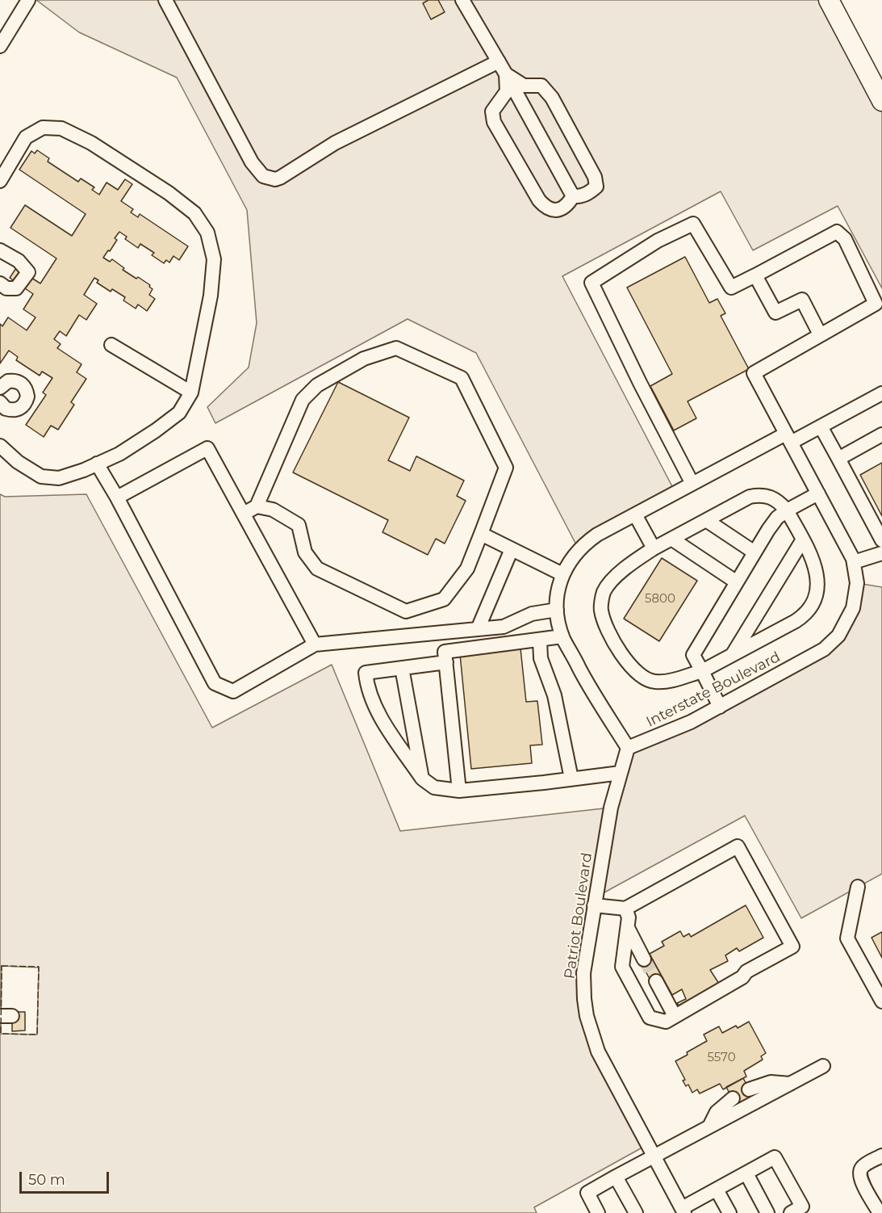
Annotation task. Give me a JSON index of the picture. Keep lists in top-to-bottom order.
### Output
{
  "streets": {
    "street": ["Interstate Boulevard", "Patriot Boulevard"]
  },
  "crossings": [
    ["Interstate Boulevard", "Patriot Boulevard"]
  ],
  "house_numbers": ["5800", "5570"],
  "scale_bar": "50 m"
}
